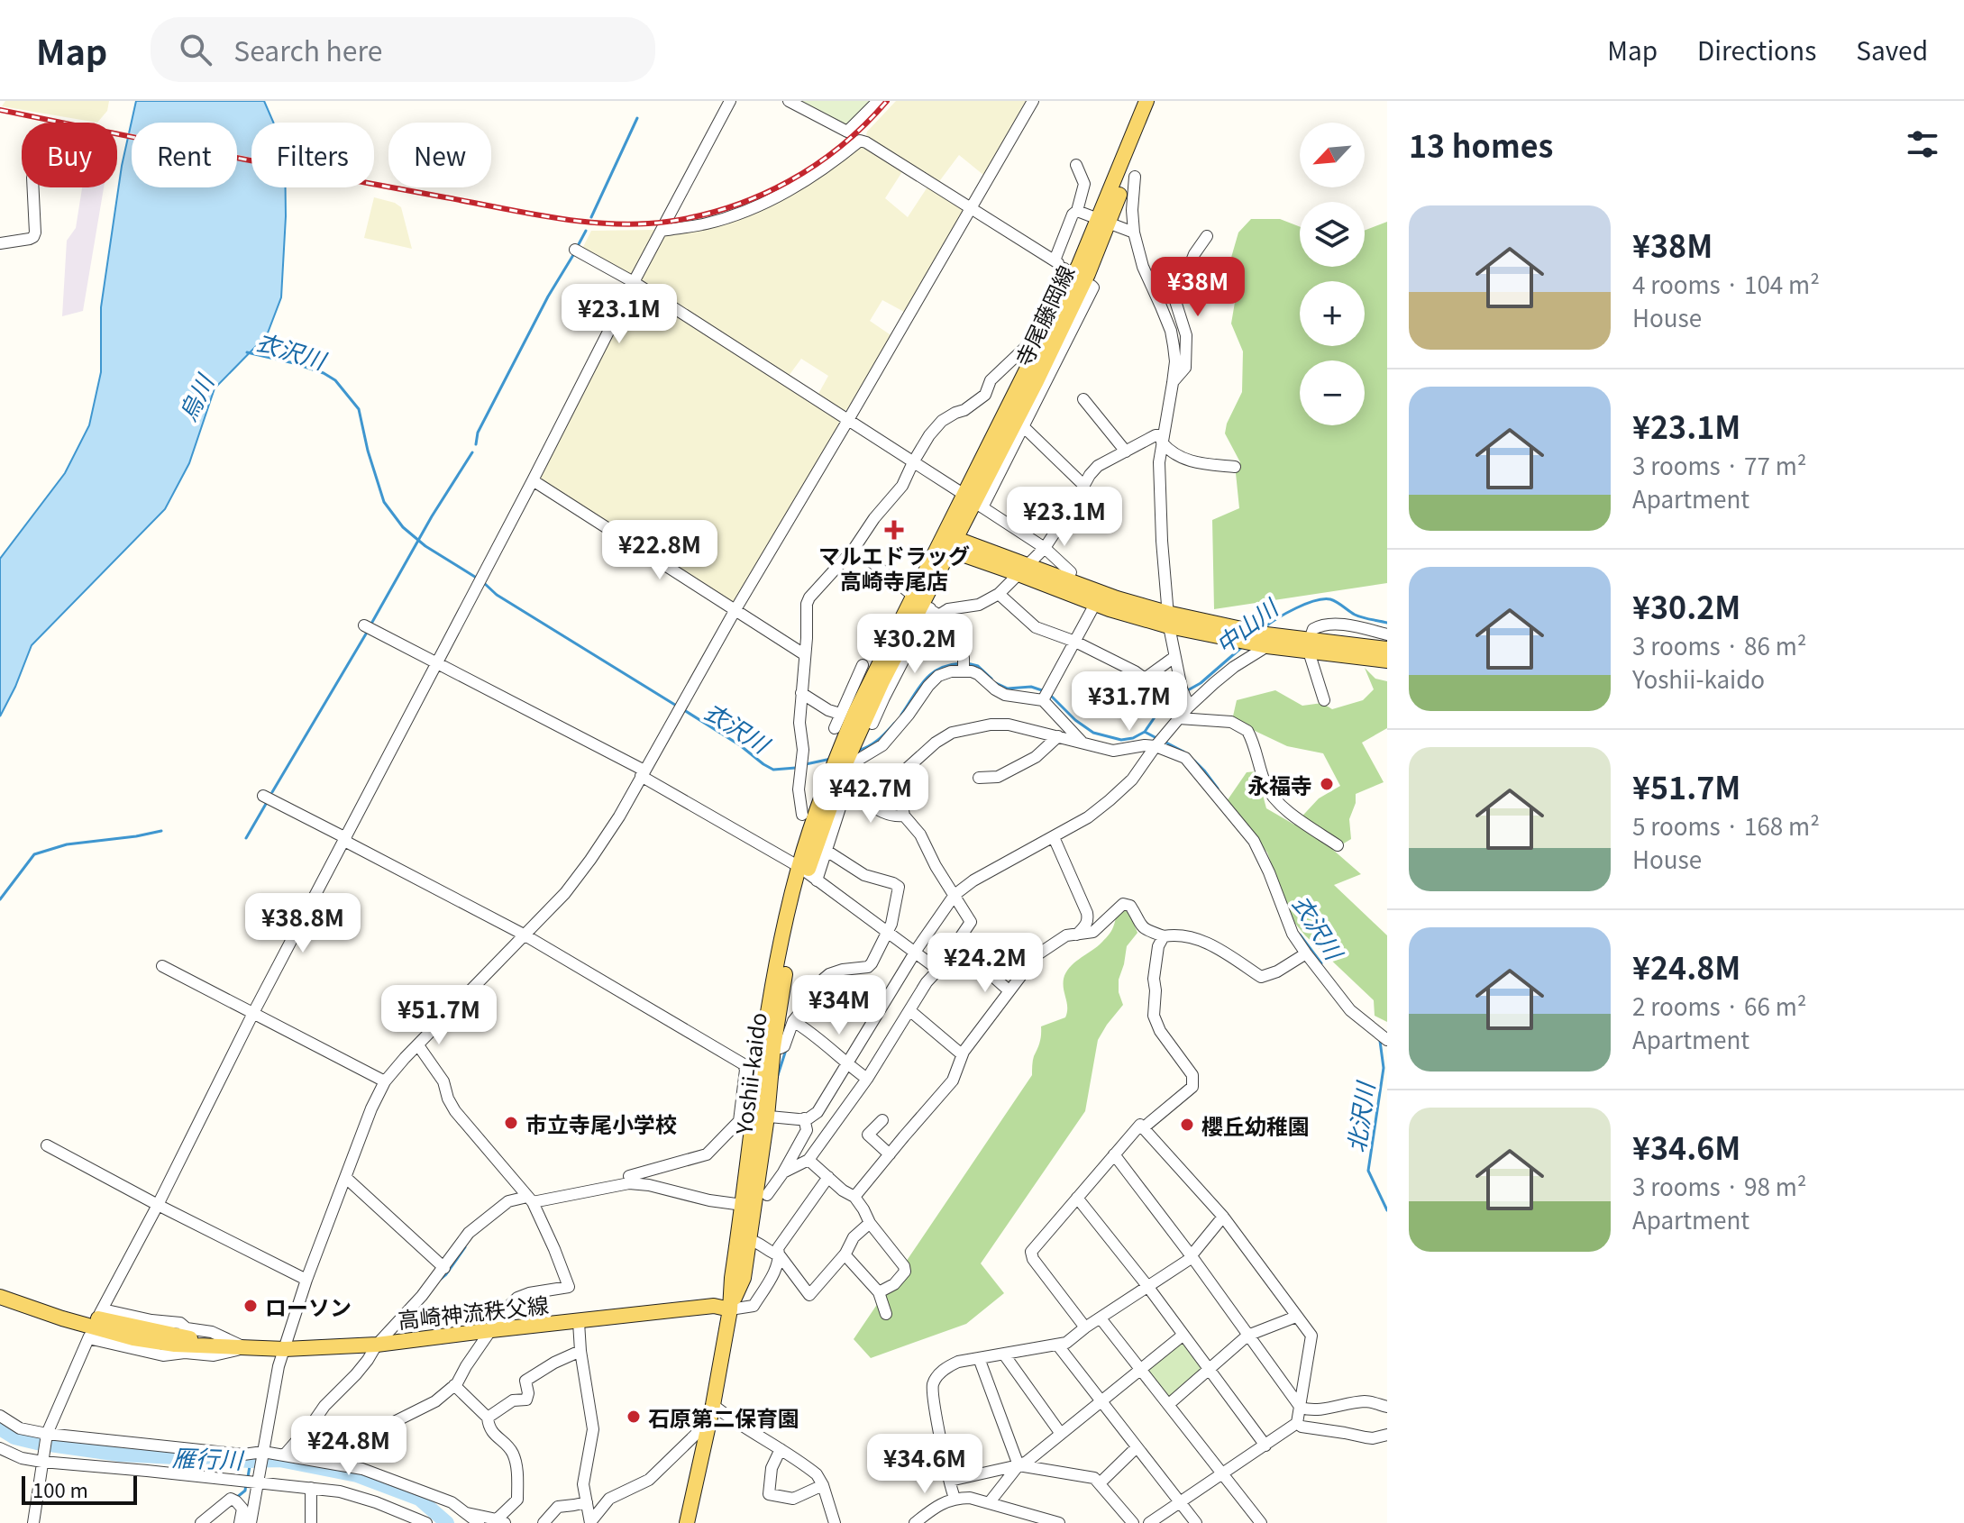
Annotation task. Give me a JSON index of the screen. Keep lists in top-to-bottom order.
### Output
{
  "streets": {
    "main road": ["寺尾藤岡線", "Yoshii-kaido", "高崎神流秩父線"]
  },
  "crossings": [
    ["寺尾藤岡線", "Yoshii-kaido"],
    ["Yoshii-kaido", "高崎神流秩父線"]
  ],
  "water": [
    "衣沢川",
    "烏川",
    "中山川",
    "北沢川",
    "雁行川"
  ],
  "places": {
    "health": ["マルエドラッグ 高崎寺尾店"],
    "other": [
      "永福寺",
      "市立寺尾小学校",
      "櫻丘幼稚園",
      "ローソン",
      "石原第二保育園"
    ]
  },
  "scale_bar": "100 m",
  "north": "bottom left",
  "page": {
    "header": "Map",
    "search": "Search here",
    "nav": ["Map", "Directions", "Saved"],
    "heading": "13 homes",
    "map_buttons": ["+", "−"],
    "chip": [
      "Buy",
      "Rent",
      "Filters",
      "New"
    ],
    "list": [
      {
        "name": "¥38M",
        "note": "4 rooms · 104 m² · House"
      },
      {
        "name": "¥23.1M",
        "note": "3 rooms · 77 m² · Apartment"
      },
      {
        "name": "¥30.2M",
        "note": "3 rooms · 86 m² · Yoshii-kaido"
      },
      {
        "name": "¥51.7M",
        "note": "5 rooms · 168 m² · House"
      },
      {
        "name": "¥24.8M",
        "note": "2 rooms · 66 m² · Apartment"
      },
      {
        "name": "¥34.6M",
        "note": "3 rooms · 98 m² · Apartment"
      }
    ],
    "price": [
      "¥38M",
      "¥23.1M",
      "¥23.1M",
      "¥22.8M",
      "¥30.2M",
      "¥31.7M",
      "¥42.7M",
      "¥38.8M",
      "¥24.2M",
      "¥34M",
      "¥51.7M",
      "¥24.8M",
      "¥34.6M"
    ],
    "scale": "100 m"
  }
}
